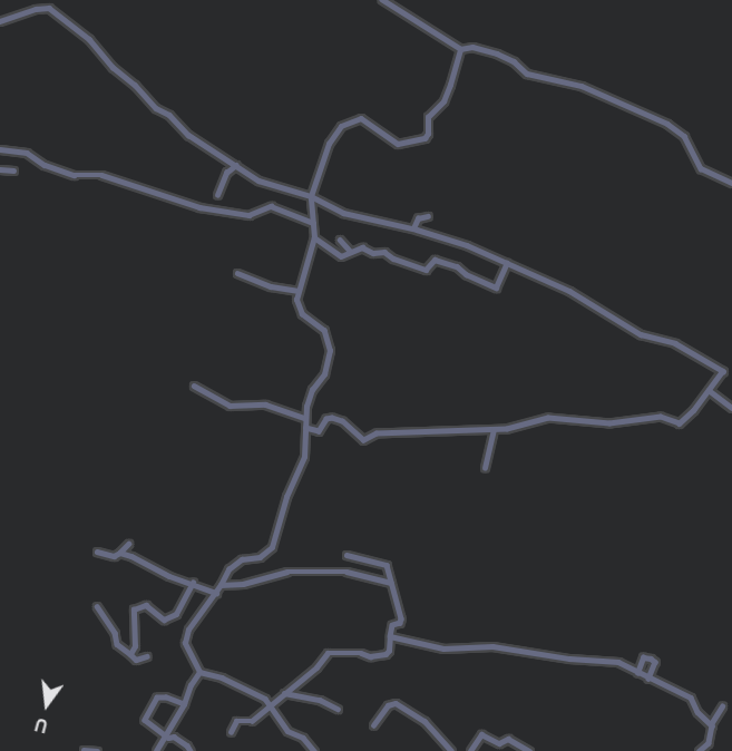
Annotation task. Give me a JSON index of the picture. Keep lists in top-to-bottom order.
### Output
{
  "north": "bottom"
}
